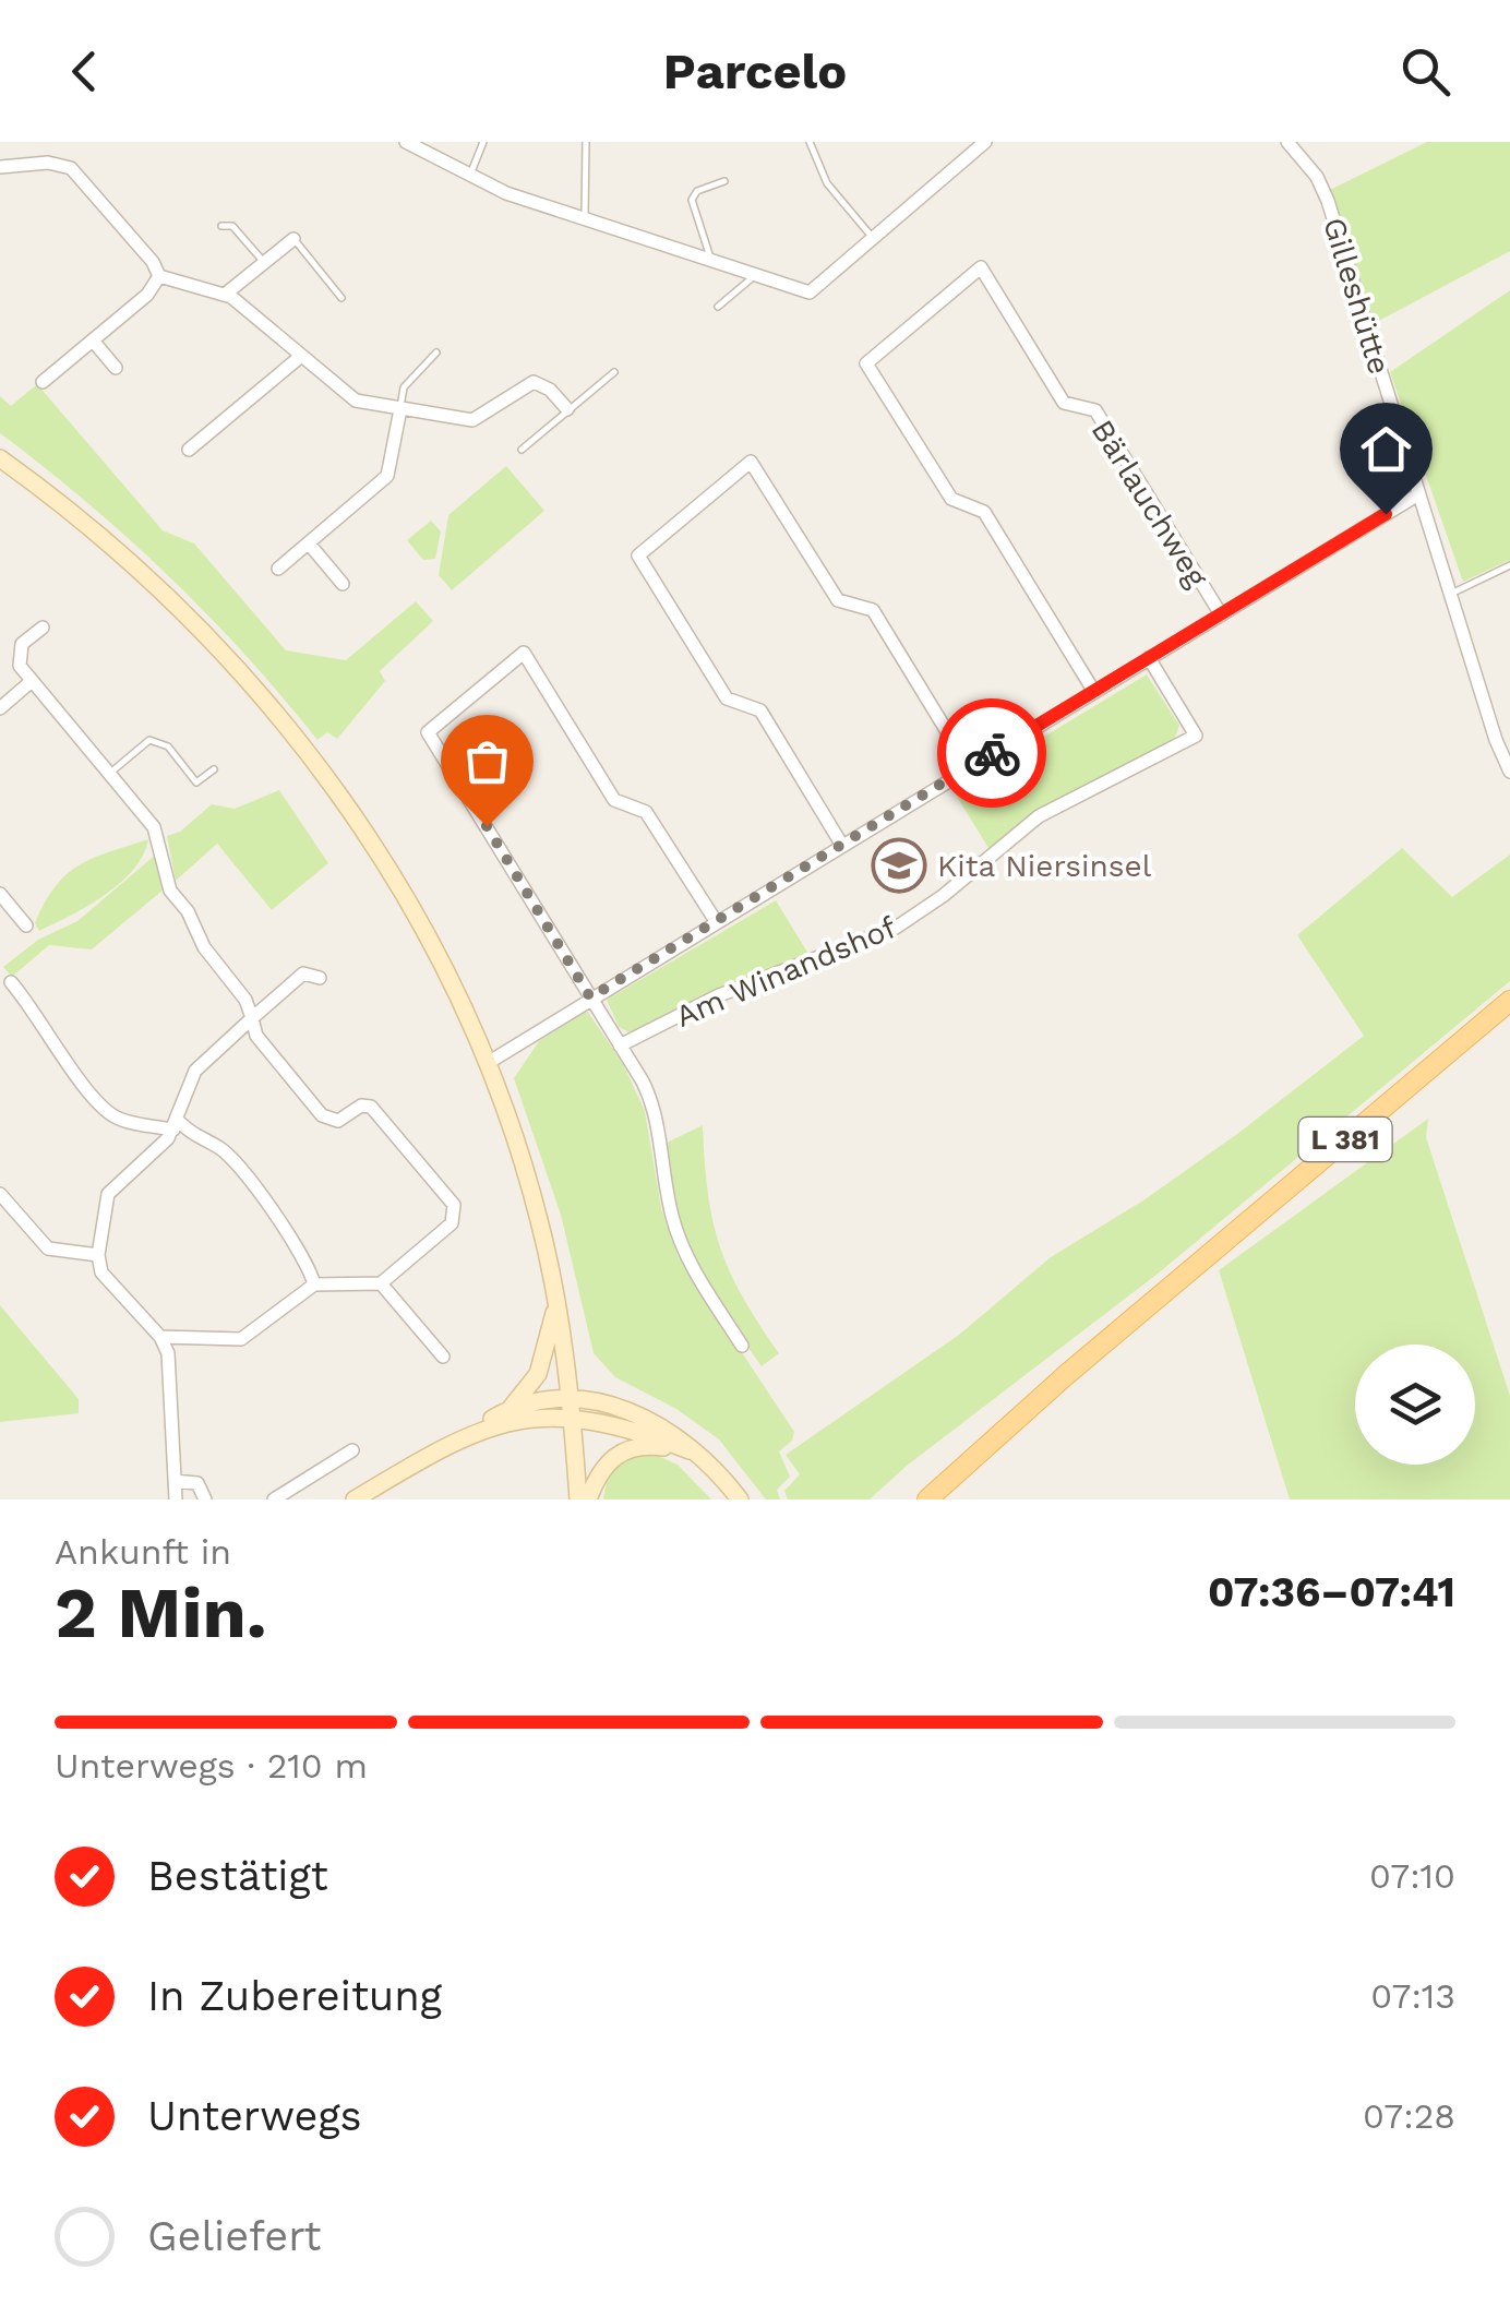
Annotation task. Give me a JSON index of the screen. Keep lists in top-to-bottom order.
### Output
{
  "streets": {
    "main road": ["L 381"],
    "street": ["Gilleshütte", "Bärlauchweg", "Am Winandshof"]
  },
  "places": {
    "school or university": ["Kita Niersinsel"]
  },
  "page": {
    "header": "Parcelo",
    "heading": ["2 Min.", "Ankunft in", "07:36–07:41"],
    "bar": "Unterwegs · 210 m",
    "list": [
      ["Bestätigt", "07:10"],
      ["In Zubereitung", "07:13"],
      ["Unterwegs", "07:28"],
      "Geliefert"
    ]
  }
}
